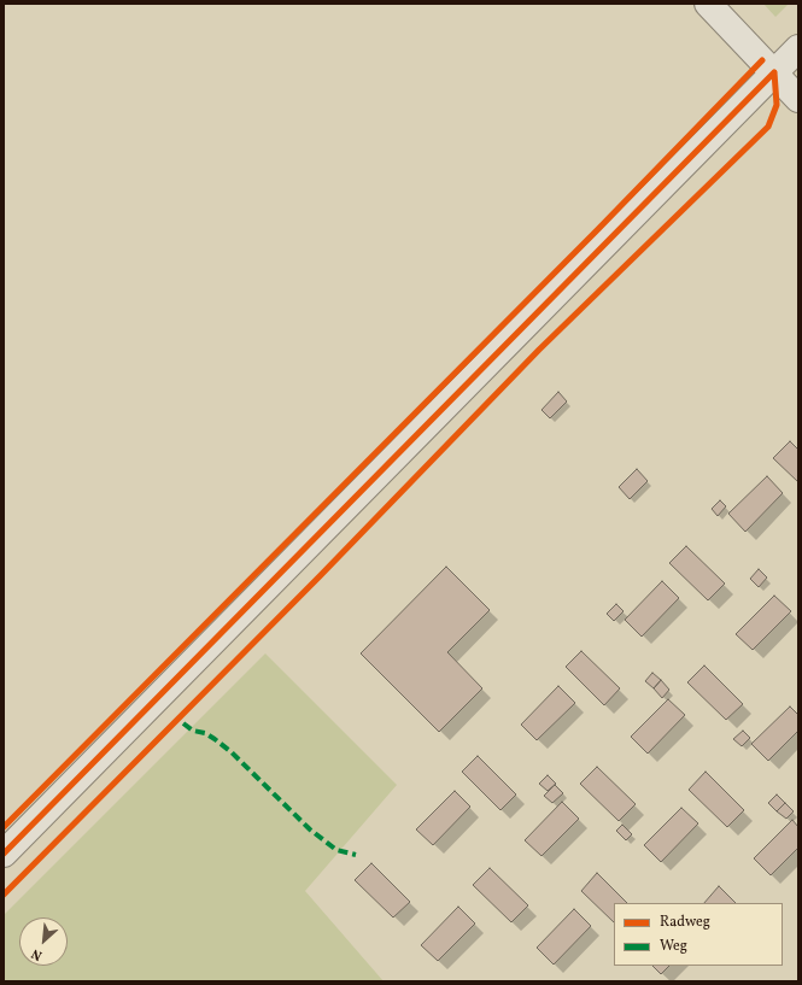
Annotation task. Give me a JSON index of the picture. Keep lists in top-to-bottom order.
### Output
{
  "legend": ["Radweg", "Weg"],
  "north": "bottom left"
}
